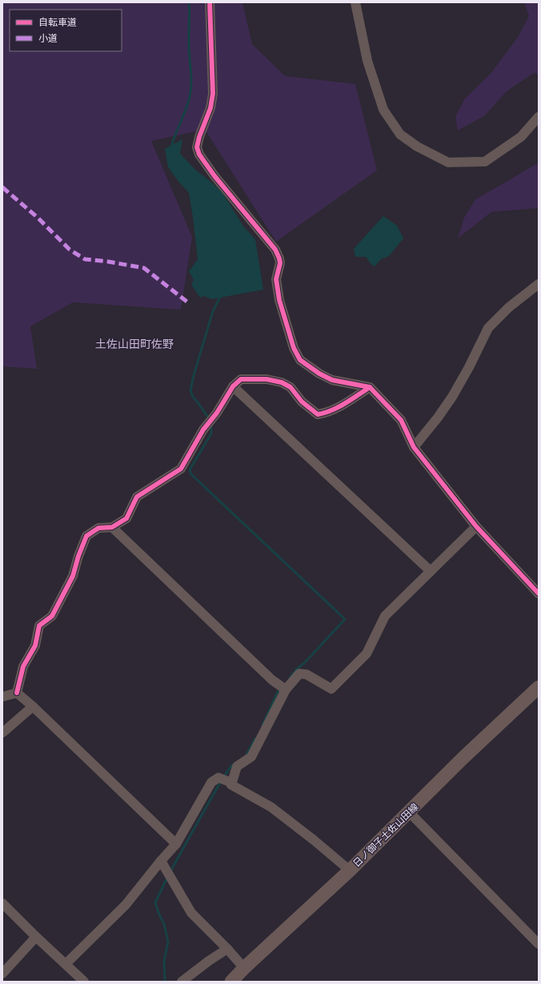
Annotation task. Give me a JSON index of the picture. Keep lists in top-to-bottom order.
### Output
{
  "streets": {
    "main road": ["日ノ御子土佐山田線"]
  },
  "districts": ["土佐山田町佐野"],
  "legend": ["自転車道", "小道"]
}
